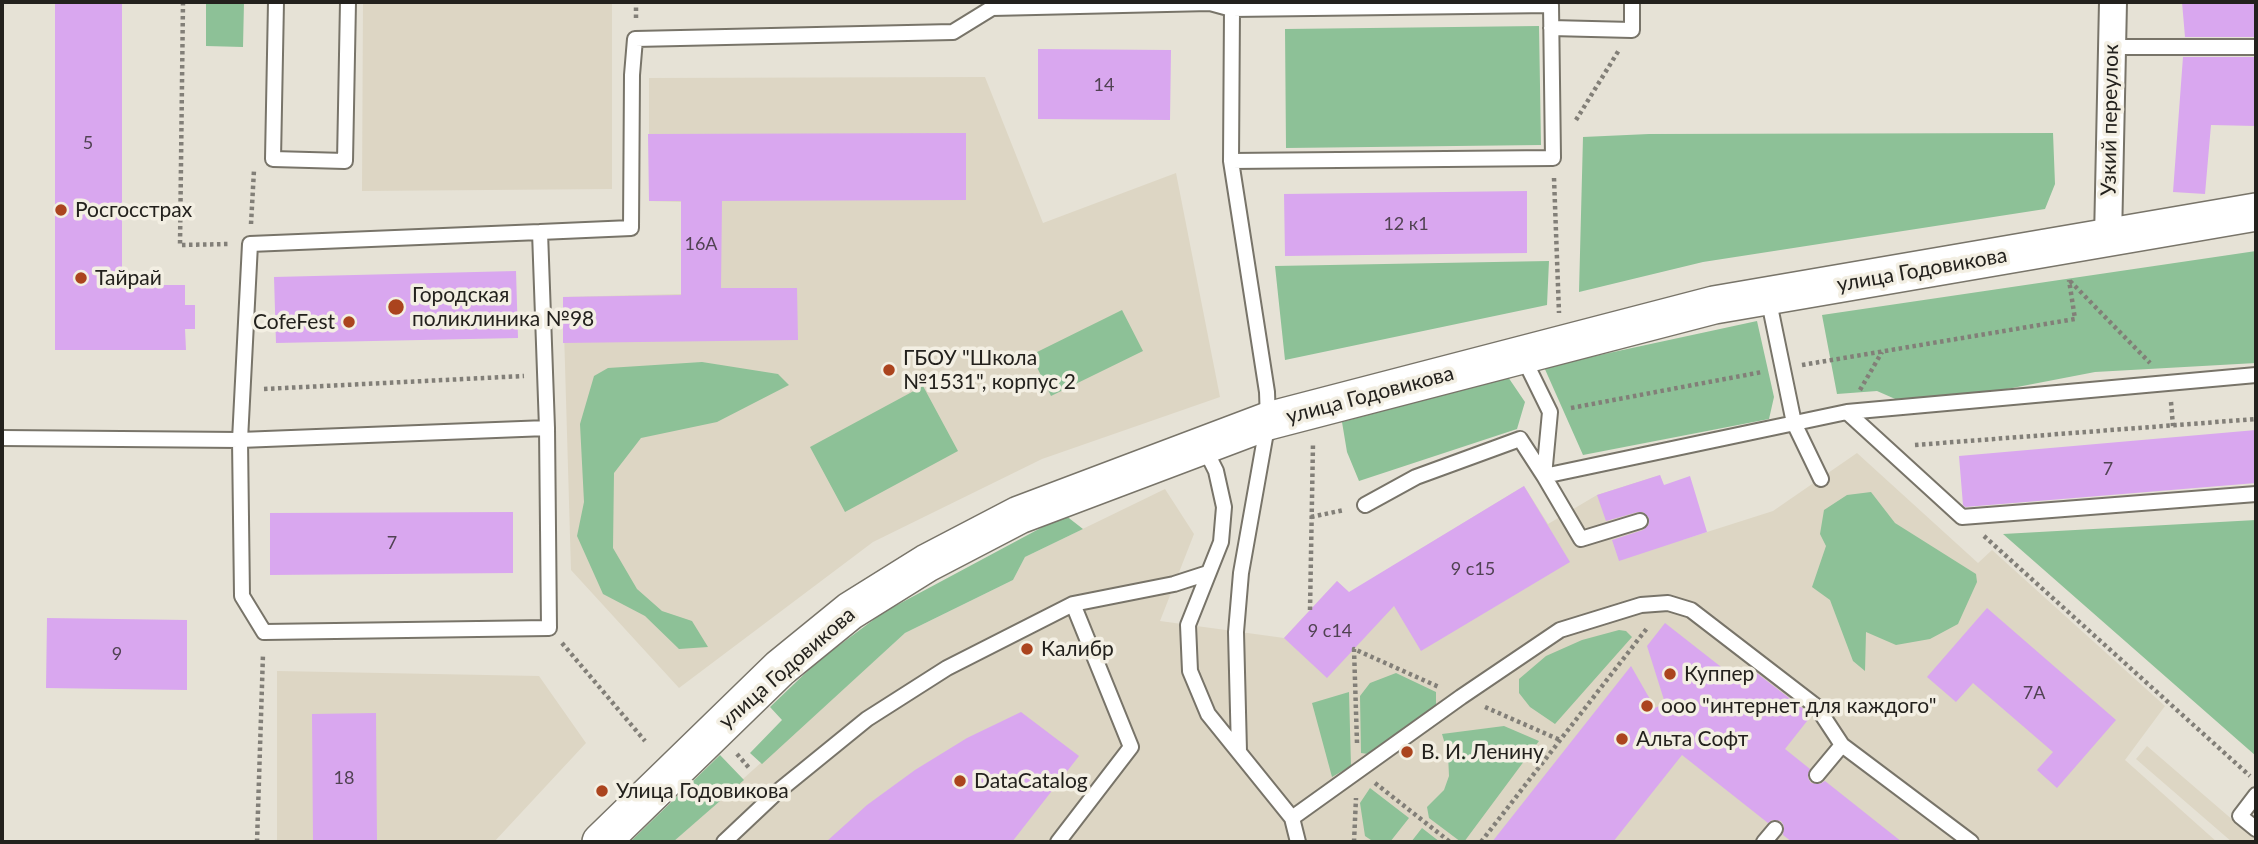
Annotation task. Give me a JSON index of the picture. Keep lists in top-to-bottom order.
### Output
{
  "streets": {
    "street": ["Узкий переулок", "улица Годовикова"]
  },
  "crossings": [
    ["Узкий переулок", "улица Годовикова"]
  ],
  "places": [
    "Росгосстрах",
    "Тайрай",
    "Городская поликлиника №98",
    "CofeFest",
    "ГБОУ \"Школа №1531\", корпус 2",
    "Калибр",
    "Куппер",
    "ооо \"интернет для каждого\"",
    "Альта Софт",
    "В. И. Ленину",
    "DataCatalog",
    "Улица Годовикова"
  ],
  "house_numbers": [
    "14",
    "5",
    "12 к1",
    "16А",
    "7",
    "7",
    "9 с15",
    "9 с14",
    "9",
    "7А",
    "18"
  ]
}
